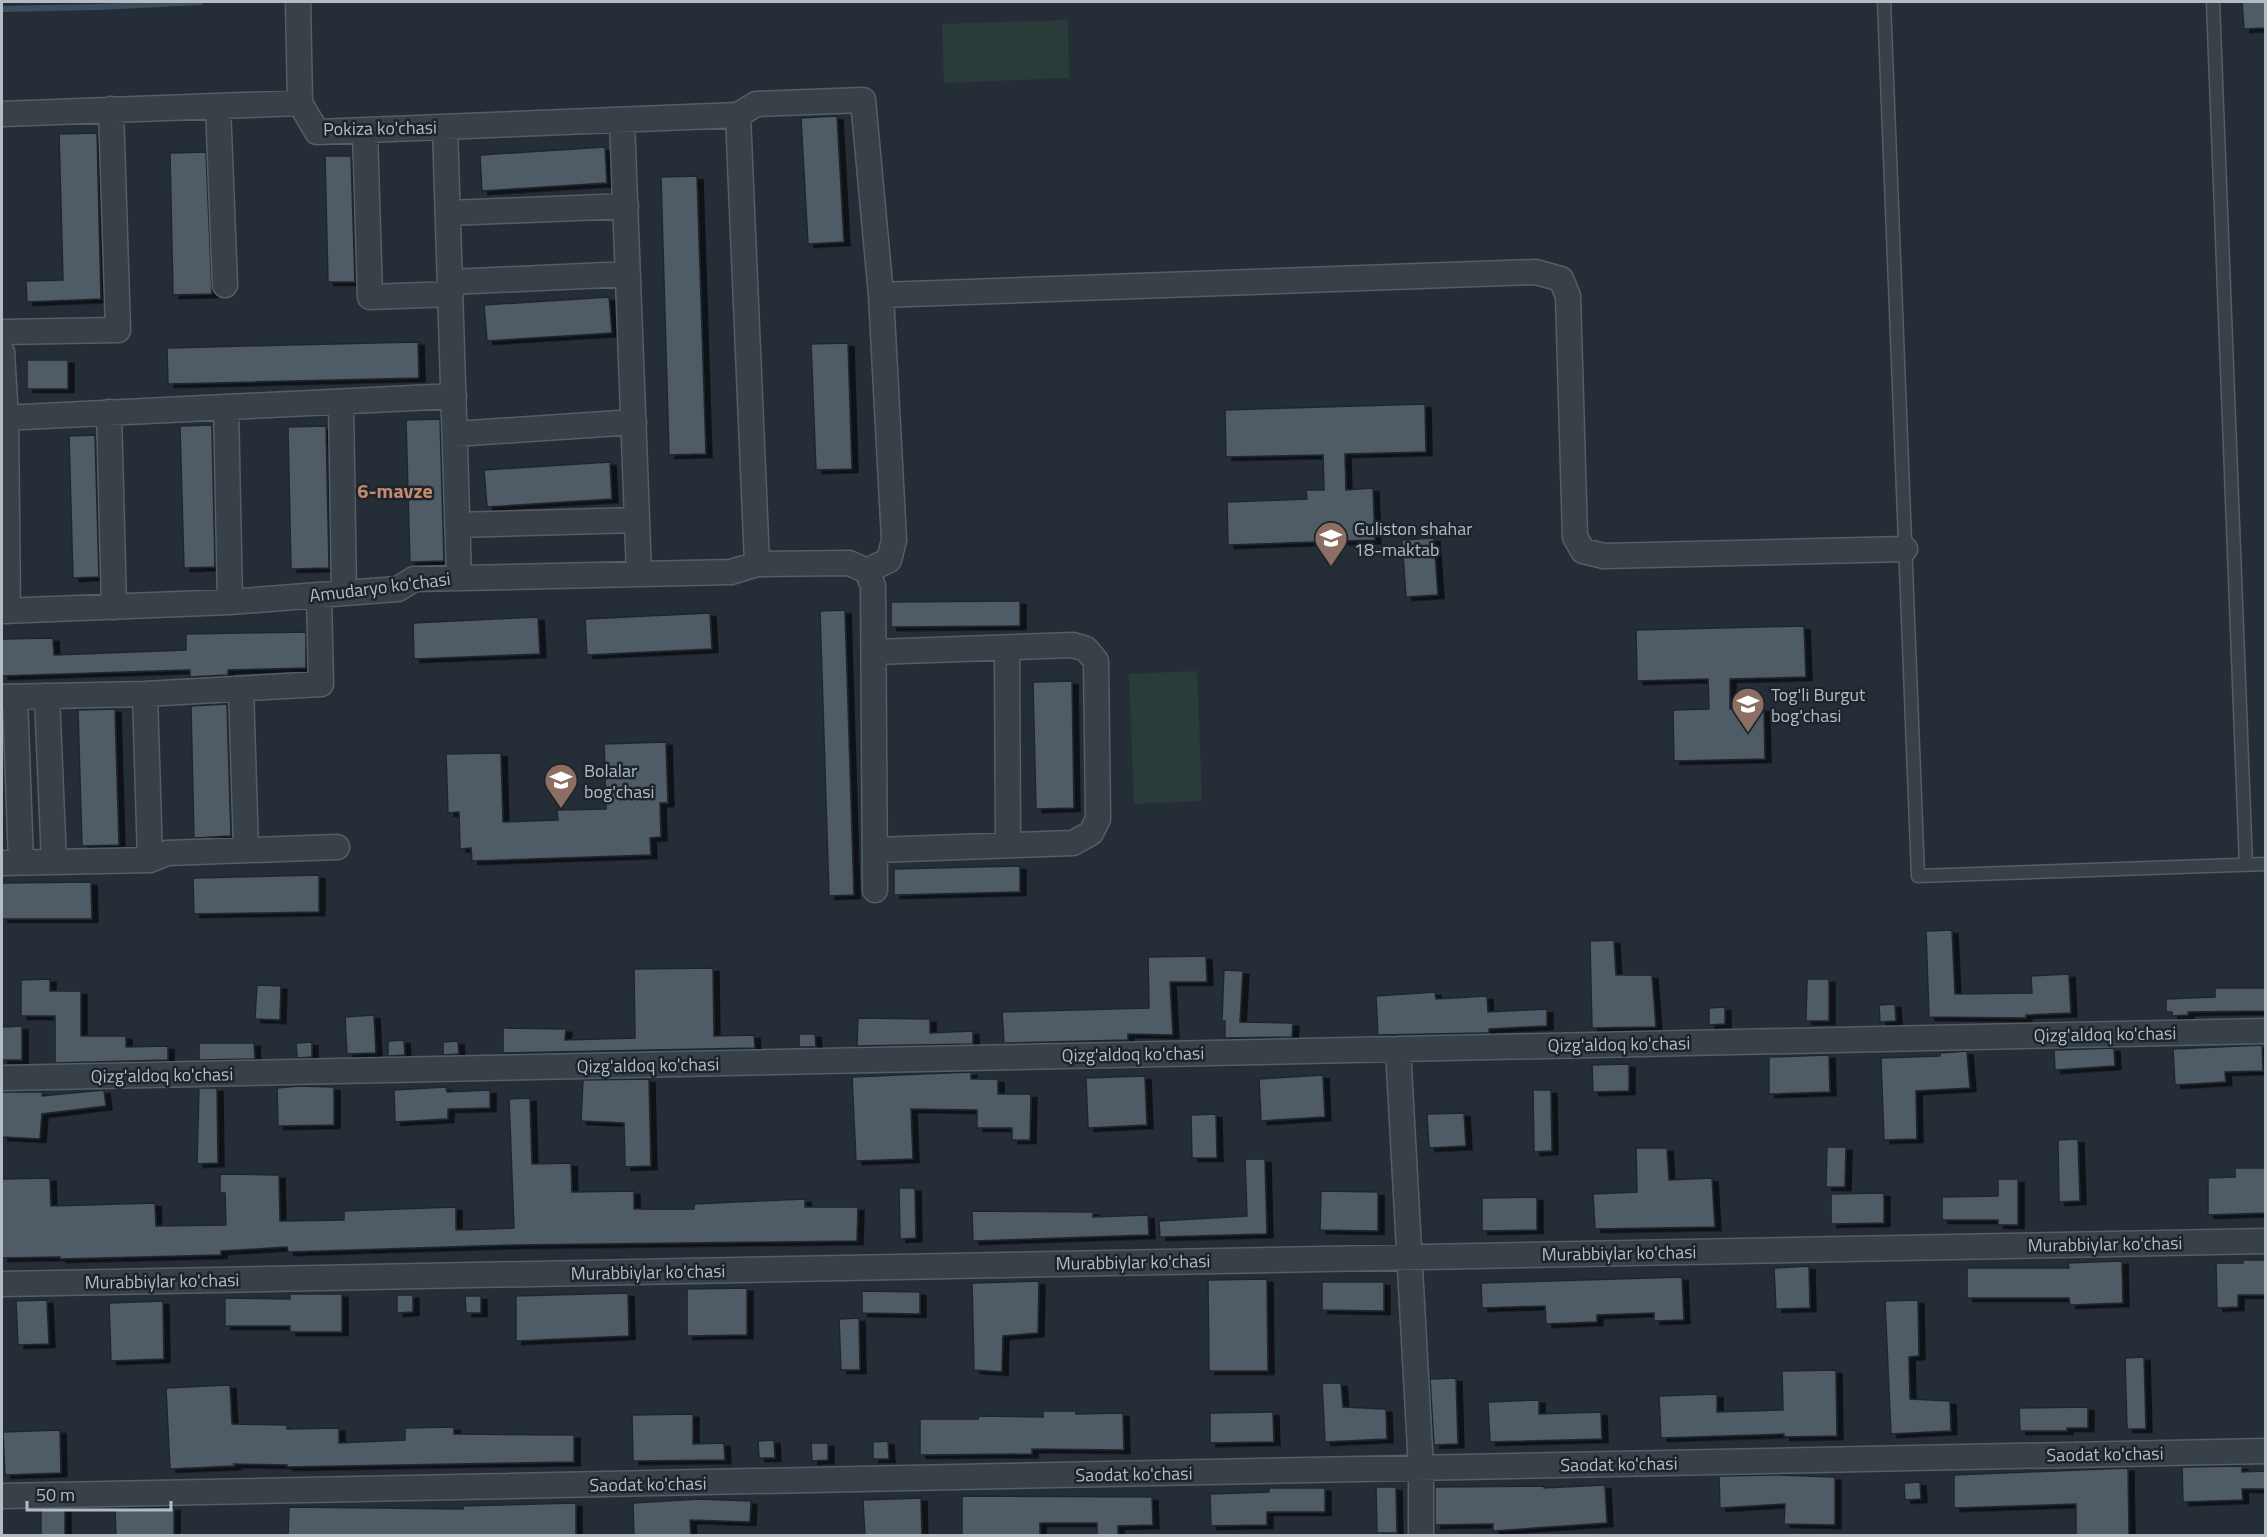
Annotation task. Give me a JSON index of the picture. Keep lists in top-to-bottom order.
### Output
{
  "streets": {
    "street": [
      "Pokiza ko'chasi",
      "Amudaryo ko'chasi",
      "Qizg'aldoq ko'chasi",
      "Murabbiylar ko'chasi",
      "Saodat ko'chasi"
    ]
  },
  "districts": ["6-mavze"],
  "places": {
    "school or university": ["Guliston shahar 18-maktab", "Tog'li Burgut bog'chasi", "Bolalar bog'chasi"]
  },
  "scale_bar": "50 m"
}
